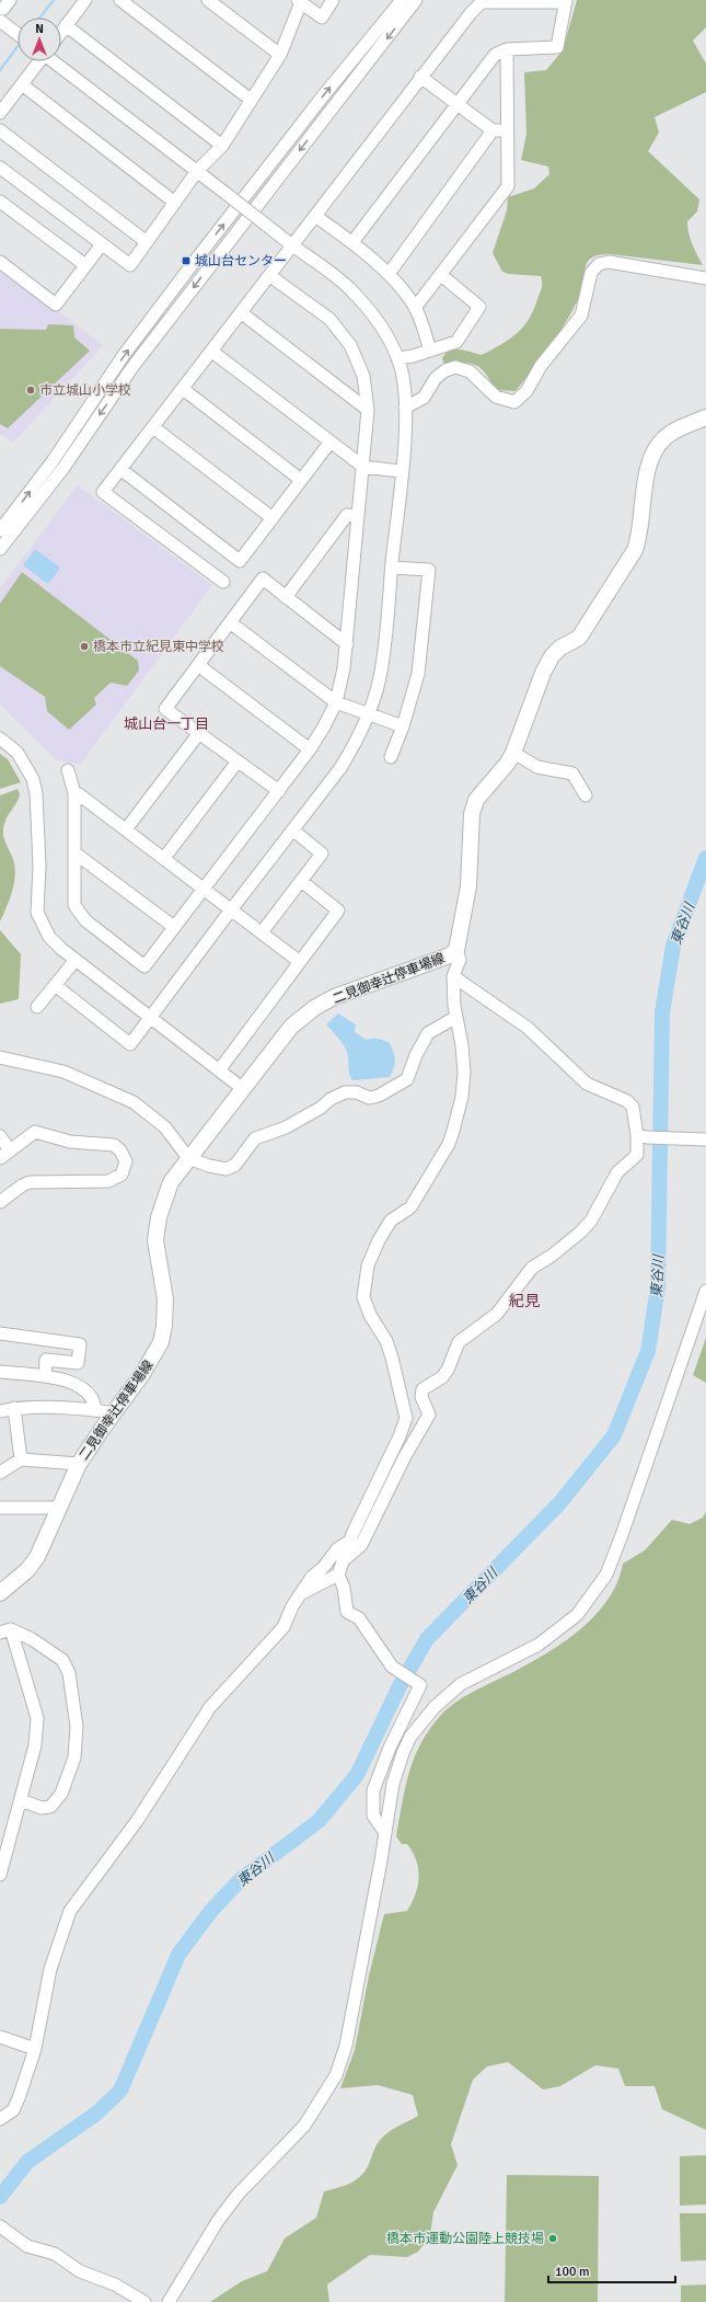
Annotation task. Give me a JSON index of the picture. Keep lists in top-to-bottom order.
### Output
{
  "streets": {
    "main road": ["二見御幸辻停車場線"]
  },
  "districts": ["城山台一丁目", "紀見"],
  "water": ["東谷川"],
  "places": {
    "transit": ["城山台センター"],
    "other": ["市立城山小学校", "橋本市立紀見東中学校", "橋本市運動公園陸上競技場"]
  },
  "scale_bar": "100 m",
  "north": "top"
}
